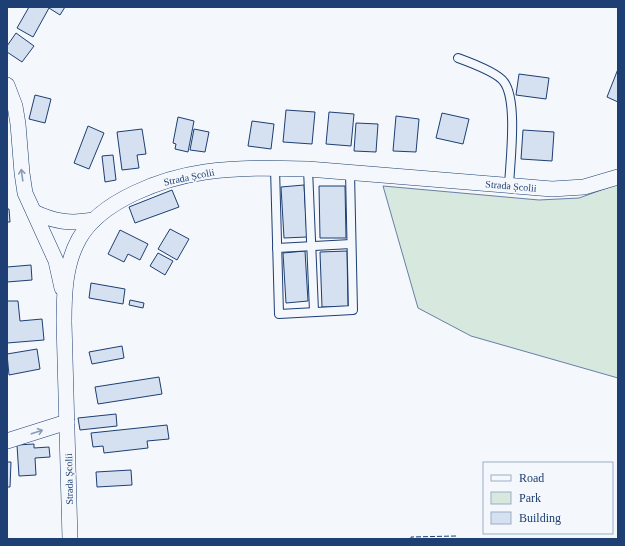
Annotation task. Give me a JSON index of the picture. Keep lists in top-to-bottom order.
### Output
{
  "streets": {
    "street": ["Strada Școlii"]
  },
  "legend": ["Road", "Park", "Building"]
}
